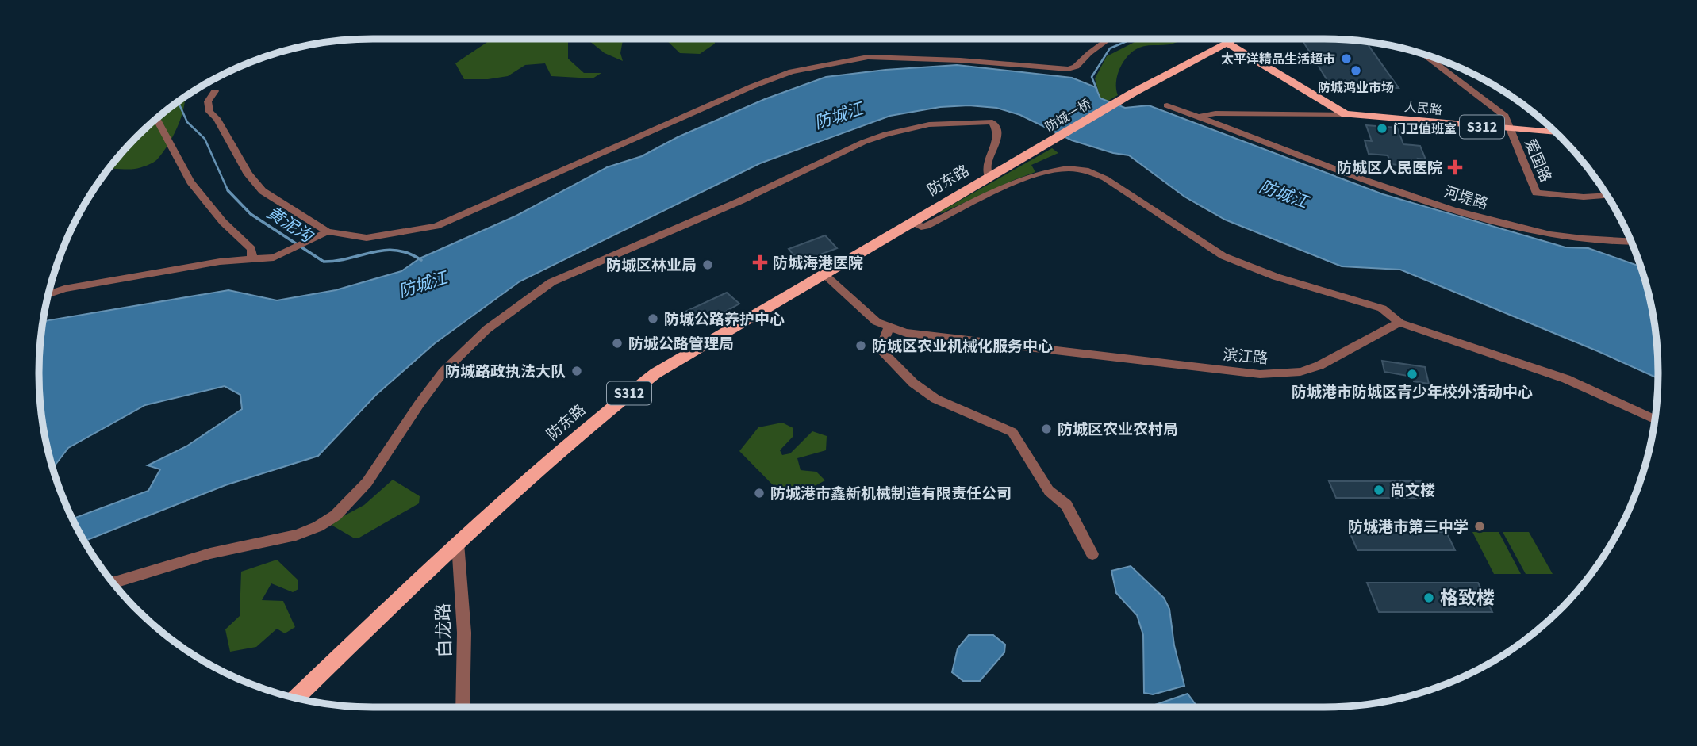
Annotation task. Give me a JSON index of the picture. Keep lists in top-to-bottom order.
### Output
{
  "streets": {
    "main road": [
      "人民路",
      "防城一桥",
      "S312",
      "防东路"
    ],
    "street": [
      "爱国路",
      "河堤路",
      "滨江路",
      "白龙路"
    ]
  },
  "crossings": [
    ["人民路", "防城一桥"],
    ["人民路", "爱国路"],
    ["人民路", "河堤路"],
    ["防城一桥", "防东路"],
    ["防东路", "滨江路"],
    ["防东路", "白龙路"]
  ],
  "water": ["防城江", "黄泥沟"],
  "places": {
    "other": [
      "太平洋精品生活超市",
      "防城鸿业市场",
      "门卫值班室",
      "防城区林业局",
      "防城公路养护中心",
      "防城公路管理局",
      "防城区农业机械化服务中心",
      "防城路政执法大队",
      "防城港市防城区青少年校外活动中心",
      "防城区农业农村局",
      "尚文楼",
      "防城港市鑫新机械制造有限责任公司",
      "防城港市第三中学",
      "格致楼"
    ],
    "health": ["防城区人民医院", "防城海港医院"]
  }
}
